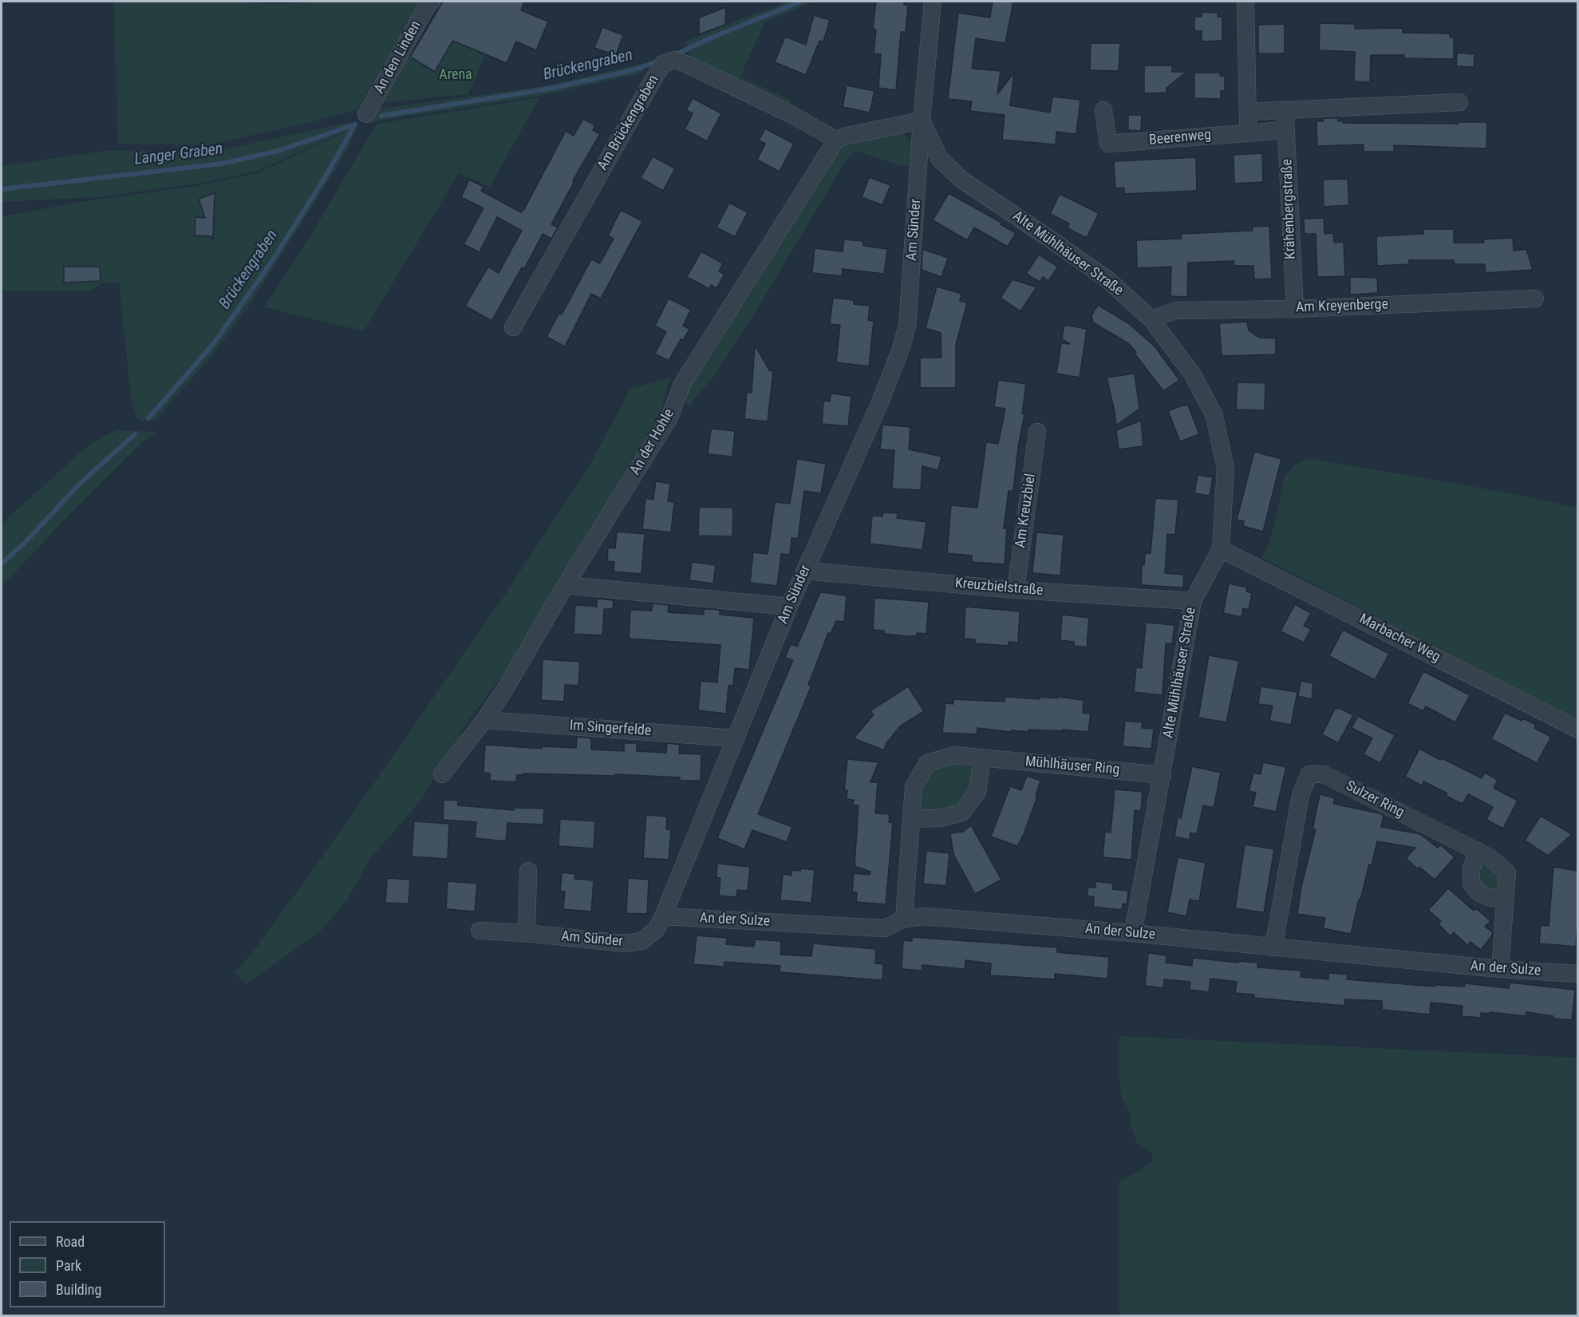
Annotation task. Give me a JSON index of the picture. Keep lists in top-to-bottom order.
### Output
{
  "streets": {
    "street": [
      "An den Linden",
      "Am Brückengraben",
      "Beerenweg",
      "Krähenbergstraße",
      "Am Sünder",
      "Alte Mühlhäuser Straße",
      "Am Kreyenberge",
      "An der Hohle",
      "Am Kreuzbiel",
      "Kreuzbielstraße",
      "Marbacher Weg",
      "Im Singerfelde",
      "Mühlhäuser Ring",
      "Sulzer Ring",
      "An der Sulze"
    ]
  },
  "crossings": [
    ["Am Brückengraben", "An der Hohle"],
    ["Beerenweg", "Krähenbergstraße"],
    ["Krähenbergstraße", "Am Kreyenberge"],
    ["Am Sünder", "Alte Mühlhäuser Straße"],
    ["Am Sünder", "Kreuzbielstraße"],
    ["Am Sünder", "Im Singerfelde"],
    ["Am Sünder", "An der Sulze"],
    ["Alte Mühlhäuser Straße", "Am Kreyenberge"],
    ["Alte Mühlhäuser Straße", "Kreuzbielstraße"],
    ["Alte Mühlhäuser Straße", "Marbacher Weg"],
    ["Alte Mühlhäuser Straße", "Mühlhäuser Ring"],
    ["Alte Mühlhäuser Straße", "An der Sulze"],
    ["An der Hohle", "Im Singerfelde"],
    ["Am Kreuzbiel", "Kreuzbielstraße"],
    ["Mühlhäuser Ring", "An der Sulze"],
    ["Sulzer Ring", "An der Sulze"]
  ],
  "water": ["Brückengraben", "Langer Graben"],
  "parks": ["Arena"],
  "legend": ["Road", "Park", "Building"]
}
